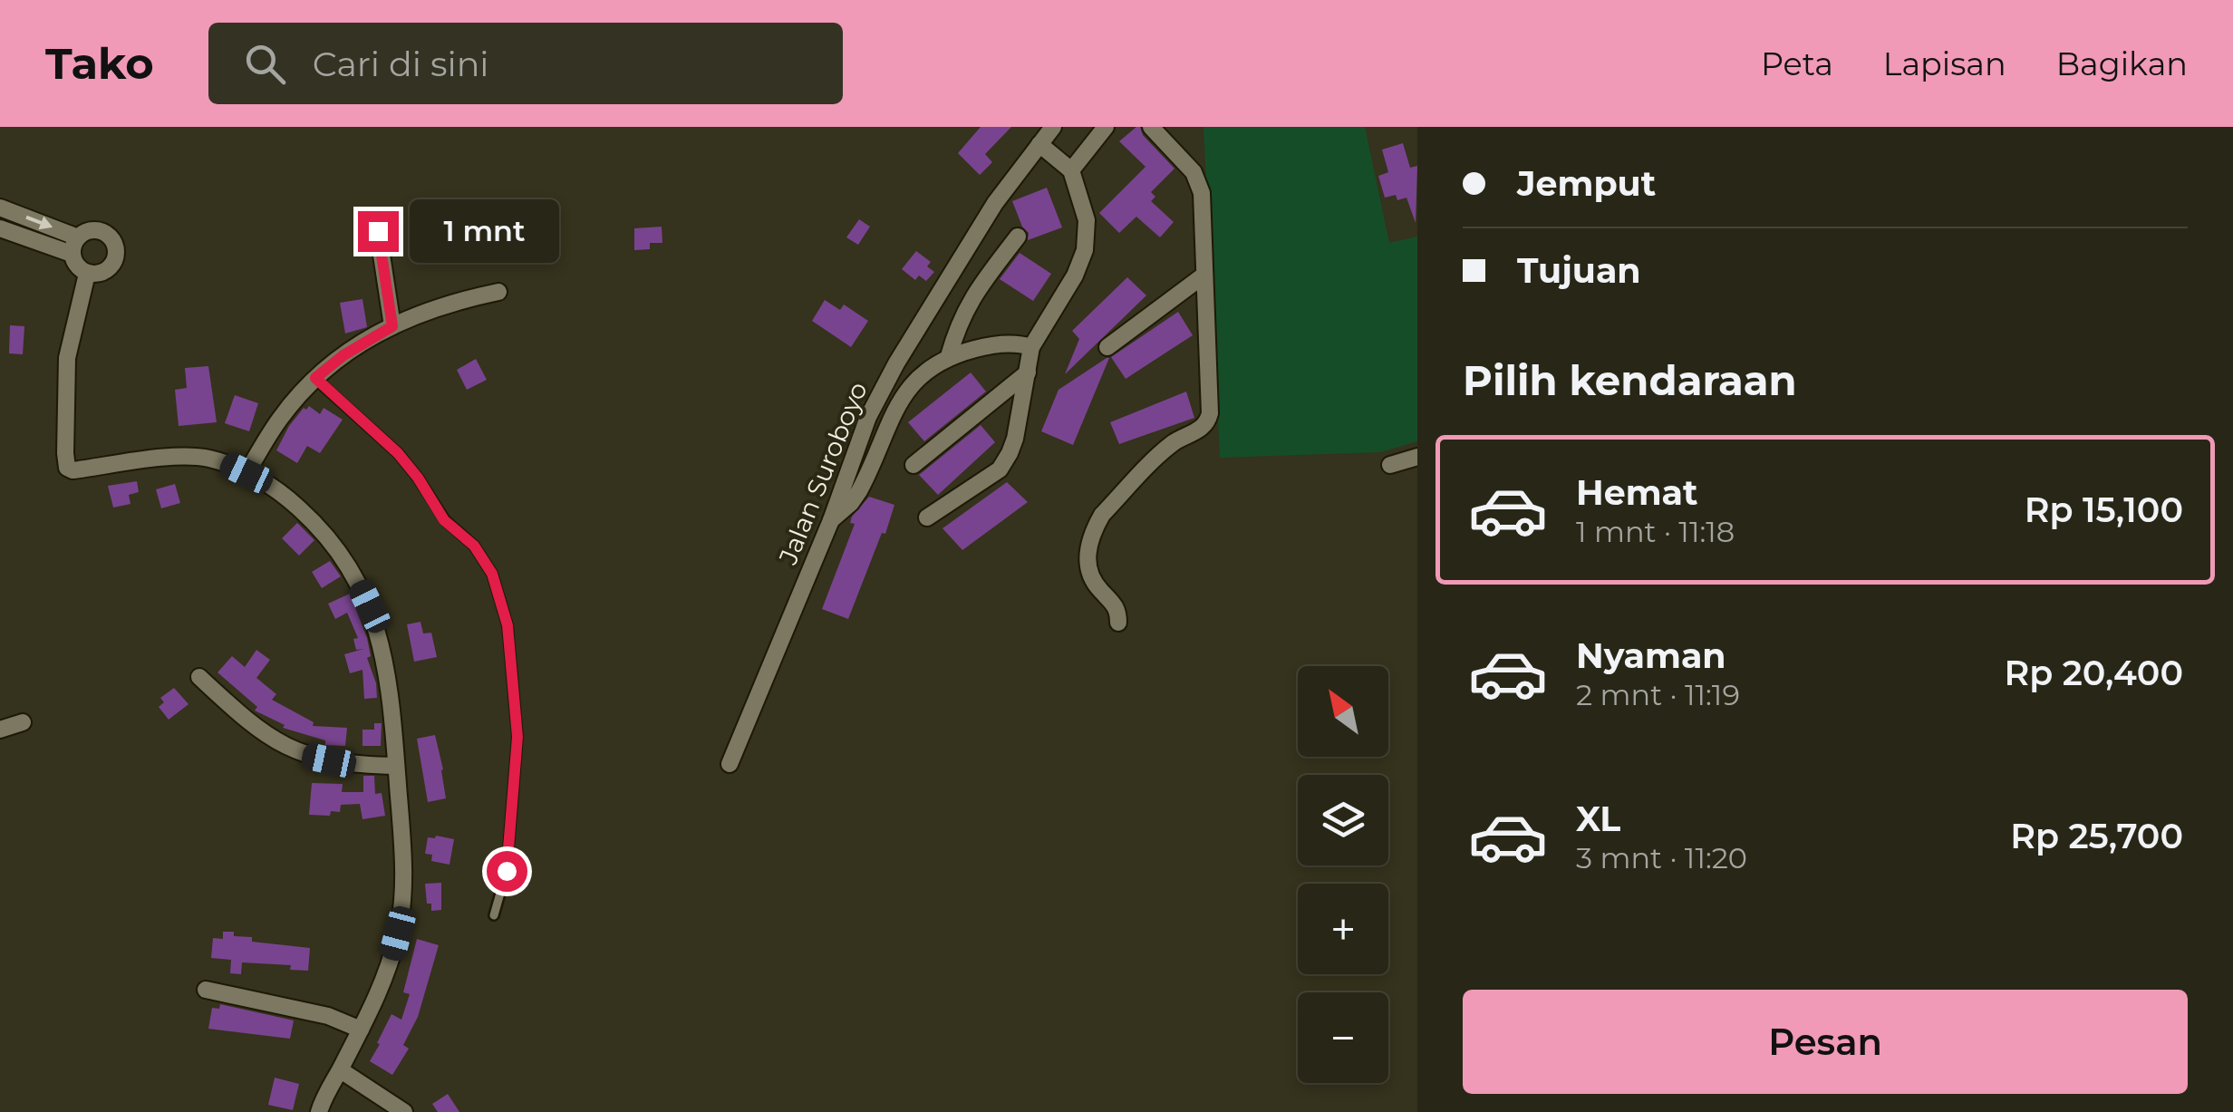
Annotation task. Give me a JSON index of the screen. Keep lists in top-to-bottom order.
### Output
{
  "streets": {
    "street": ["Jalan Suroboyo"]
  },
  "north": "top left",
  "page": {
    "header": "Tako",
    "search": "Cari di sini",
    "nav": ["Peta", "Lapisan", "Bagikan"],
    "banner": ["Jemput", "Tujuan"],
    "bubble": "1 mnt",
    "heading": "Pilih kendaraan",
    "list": [
      {
        "name": "Hemat",
        "note": "1 mnt · 11:18",
        "value": "Rp 15,100"
      },
      {
        "name": "Nyaman",
        "note": "2 mnt · 11:19",
        "value": "Rp 20,400"
      },
      {
        "name": "XL",
        "note": "3 mnt · 11:20",
        "value": "Rp 25,700"
      }
    ],
    "map_buttons": ["+", "−"],
    "buttons": "Pesan"
  }
}
